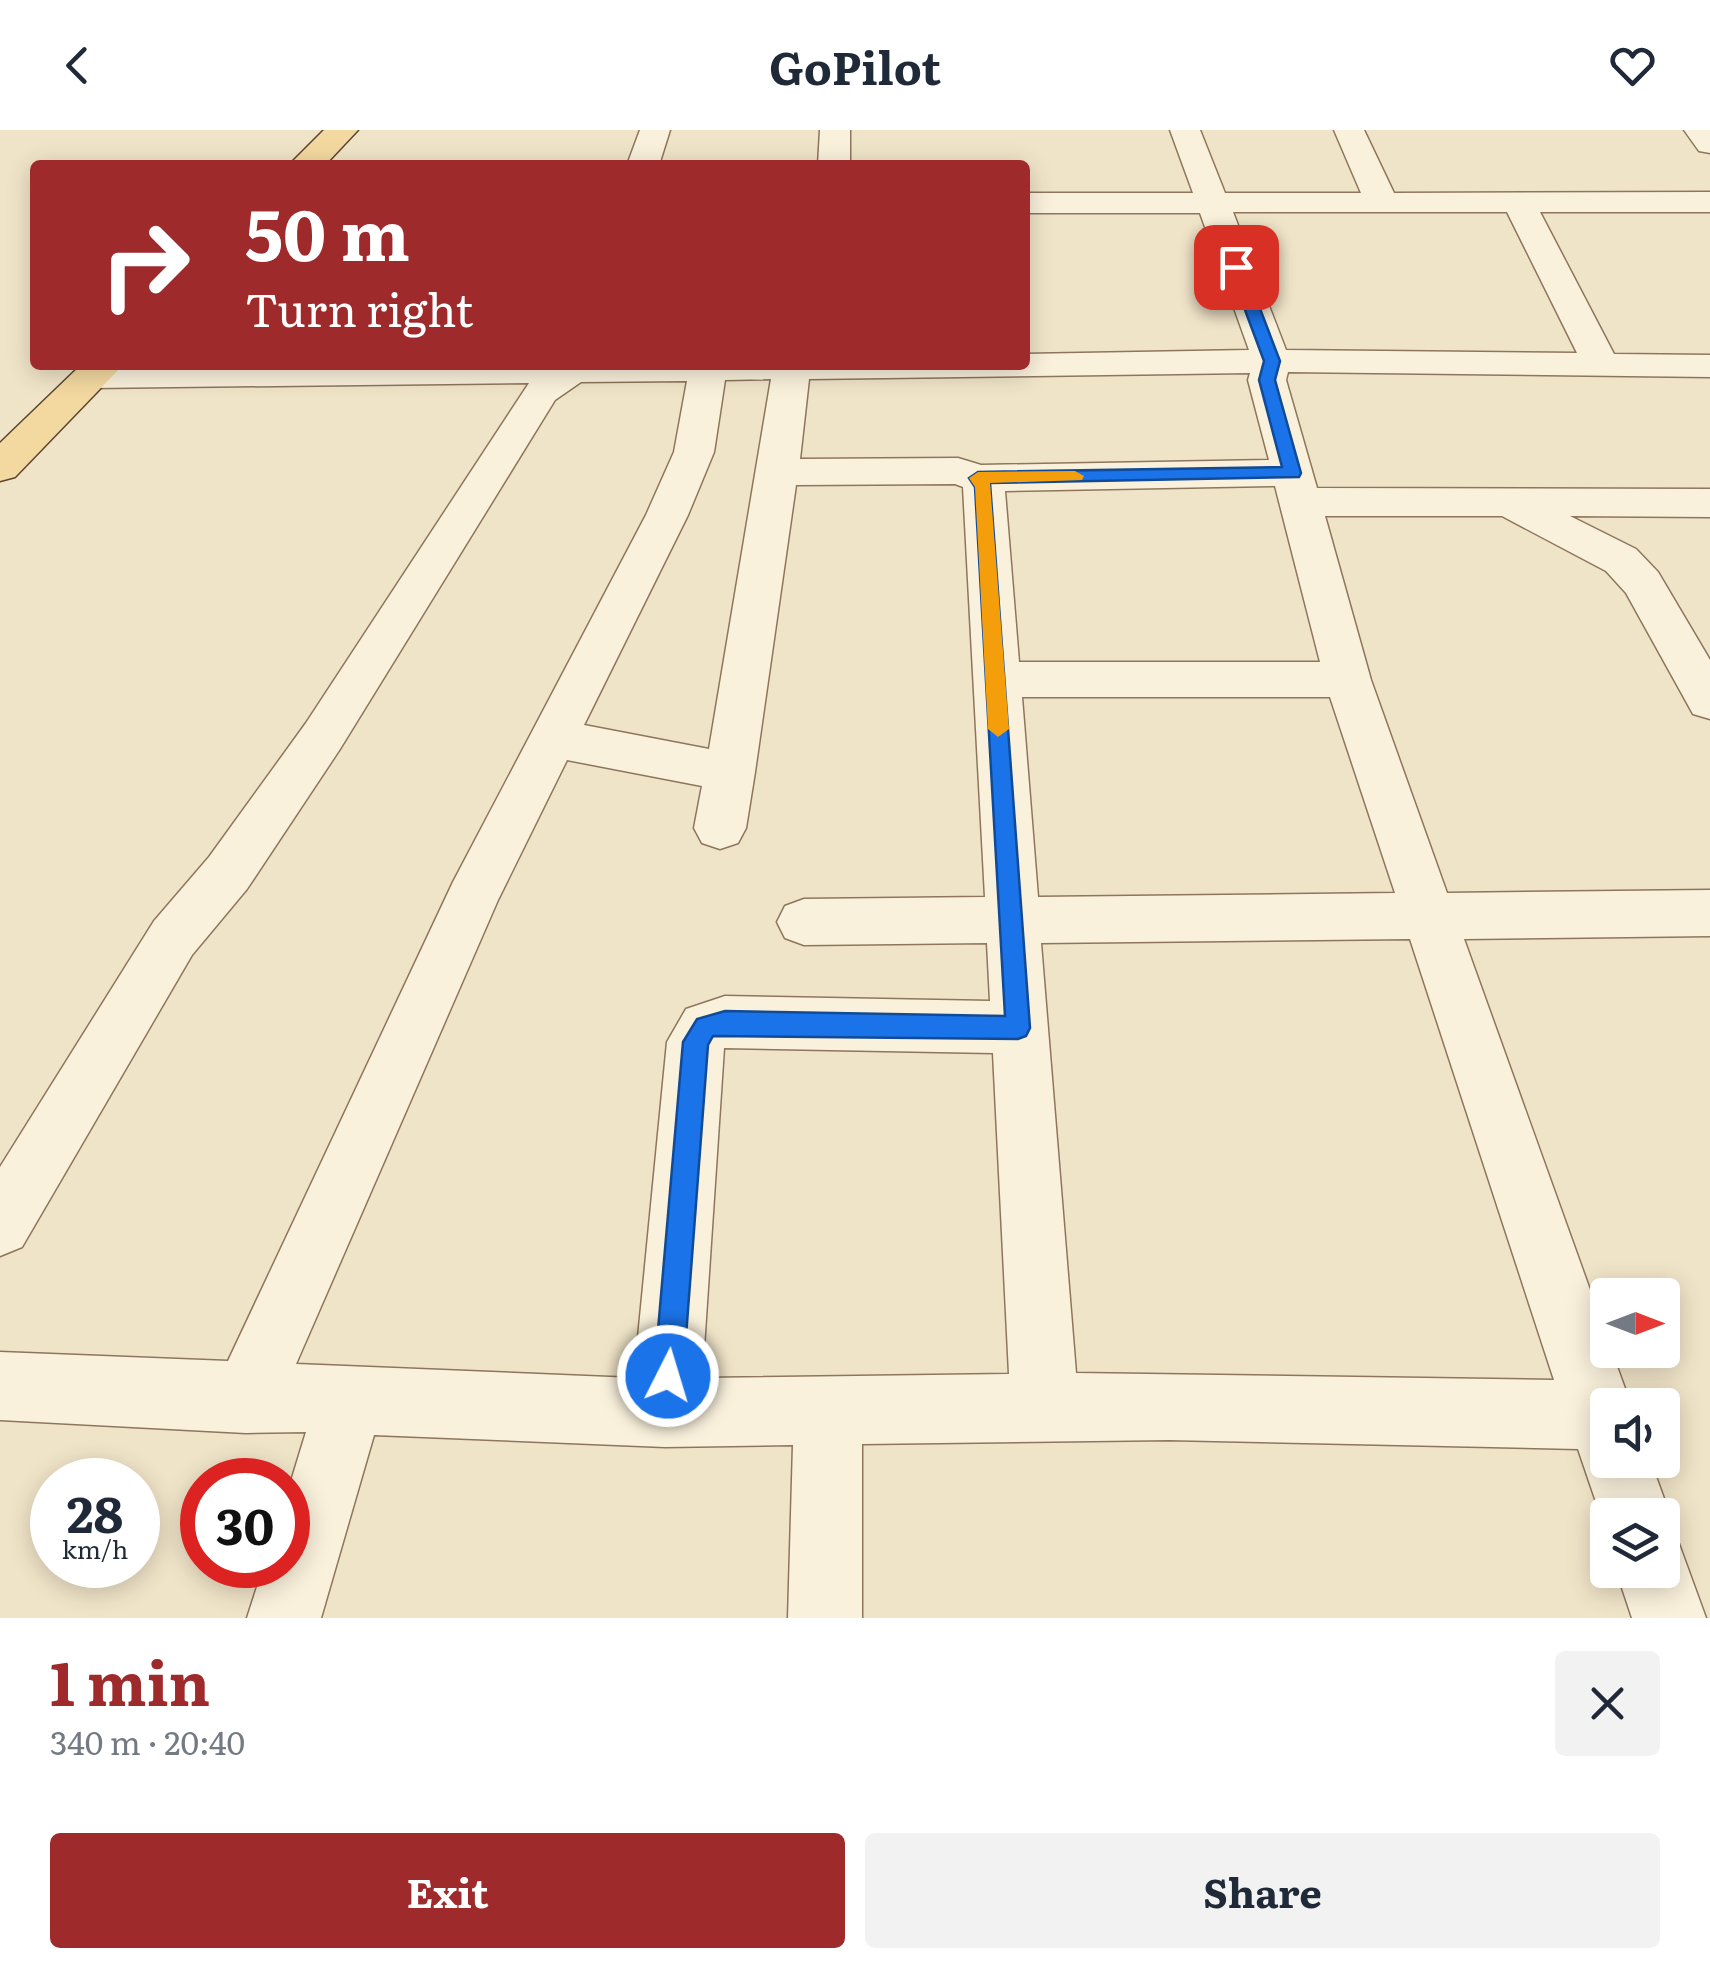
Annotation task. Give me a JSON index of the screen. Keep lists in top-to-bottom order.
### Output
{
  "north": "right",
  "page": {
    "header": "GoPilot",
    "turn": ["50 m", "Turn right"],
    "speed": "28 km/h",
    "limit": "30",
    "heading": ["1 min", "340 m · 20:40"],
    "buttons": ["Exit", "Share"]
  }
}
